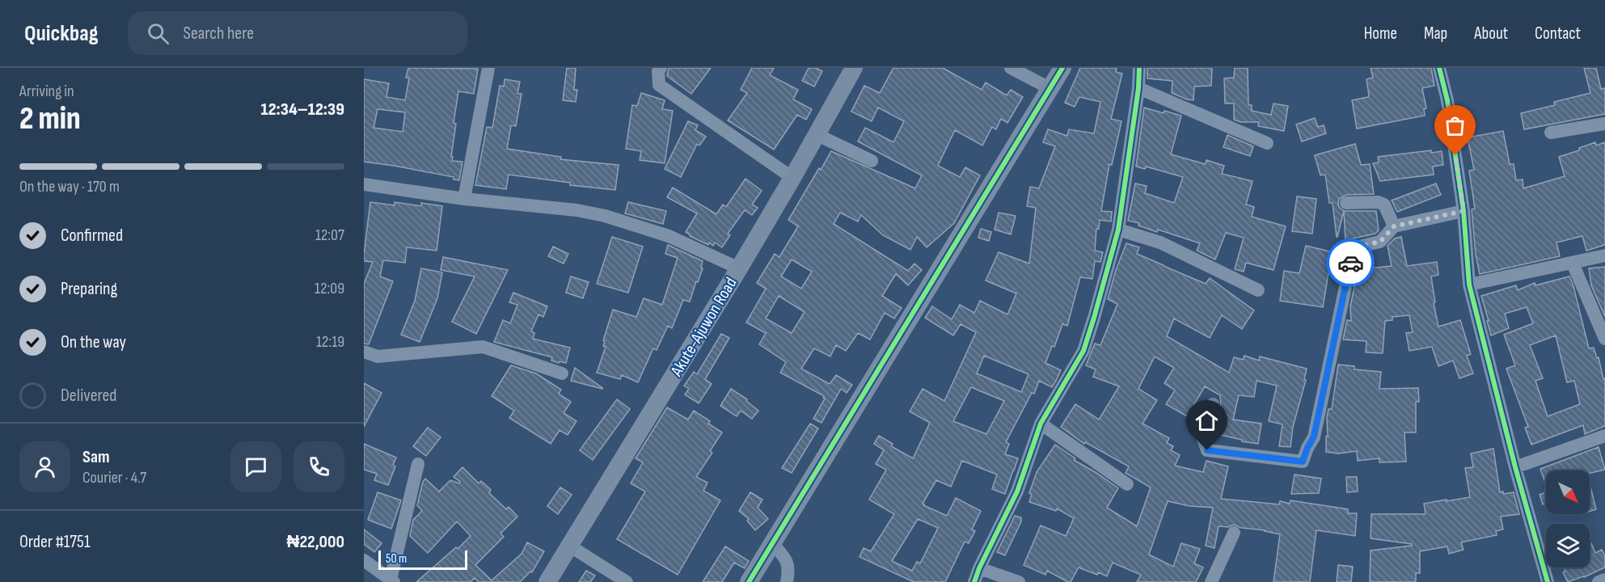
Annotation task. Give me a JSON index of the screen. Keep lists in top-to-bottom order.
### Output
{
  "streets": {
    "main road": ["Akute-Ajuwon Road"]
  },
  "scale_bar": "50 m",
  "north": "bottom right",
  "page": {
    "header": "Quickbag",
    "search": "Search here",
    "nav": [
      "Home",
      "Map",
      "About",
      "Contact"
    ],
    "heading": ["2 min", "Arriving in", "12:34–12:39"],
    "panel": [
      "Sam",
      "Courier · 4.7",
      "Order #1751",
      "₦22,000"
    ],
    "bar": "On the way · 170 m",
    "list": [
      ["Confirmed", "12:07"],
      ["Preparing", "12:09"],
      ["On the way", "12:19"],
      "Delivered"
    ],
    "scale": "50 m"
  }
}
